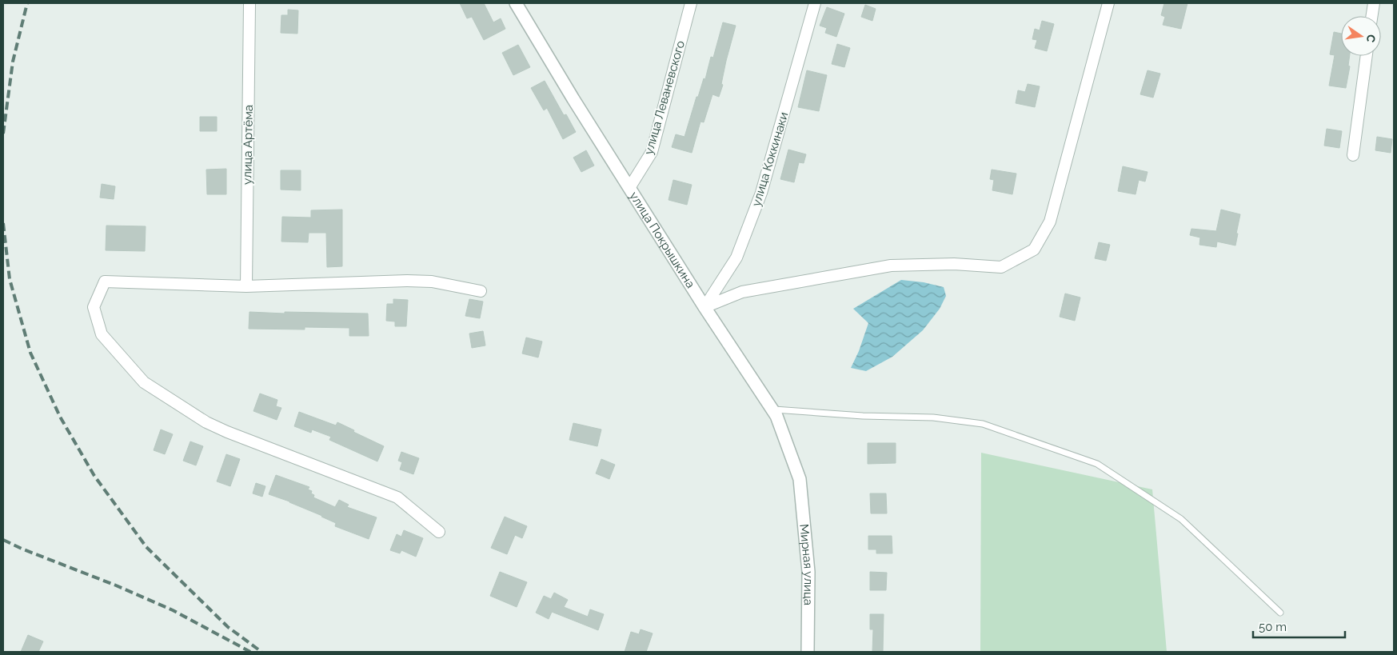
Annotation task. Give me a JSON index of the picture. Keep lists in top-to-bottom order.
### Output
{
  "streets": {
    "street": [
      "улица Леваневского",
      "улица Артёма",
      "улица Коккинаки",
      "улица Покрышкина",
      "Мирная улица"
    ]
  },
  "crossings": [
    ["улица Леваневского", "улица Покрышкина"],
    ["улица Коккинаки", "улица Покрышкина"],
    ["улица Покрышкина", "Мирная улица"]
  ],
  "scale_bar": "50 m",
  "north": "right"
}
